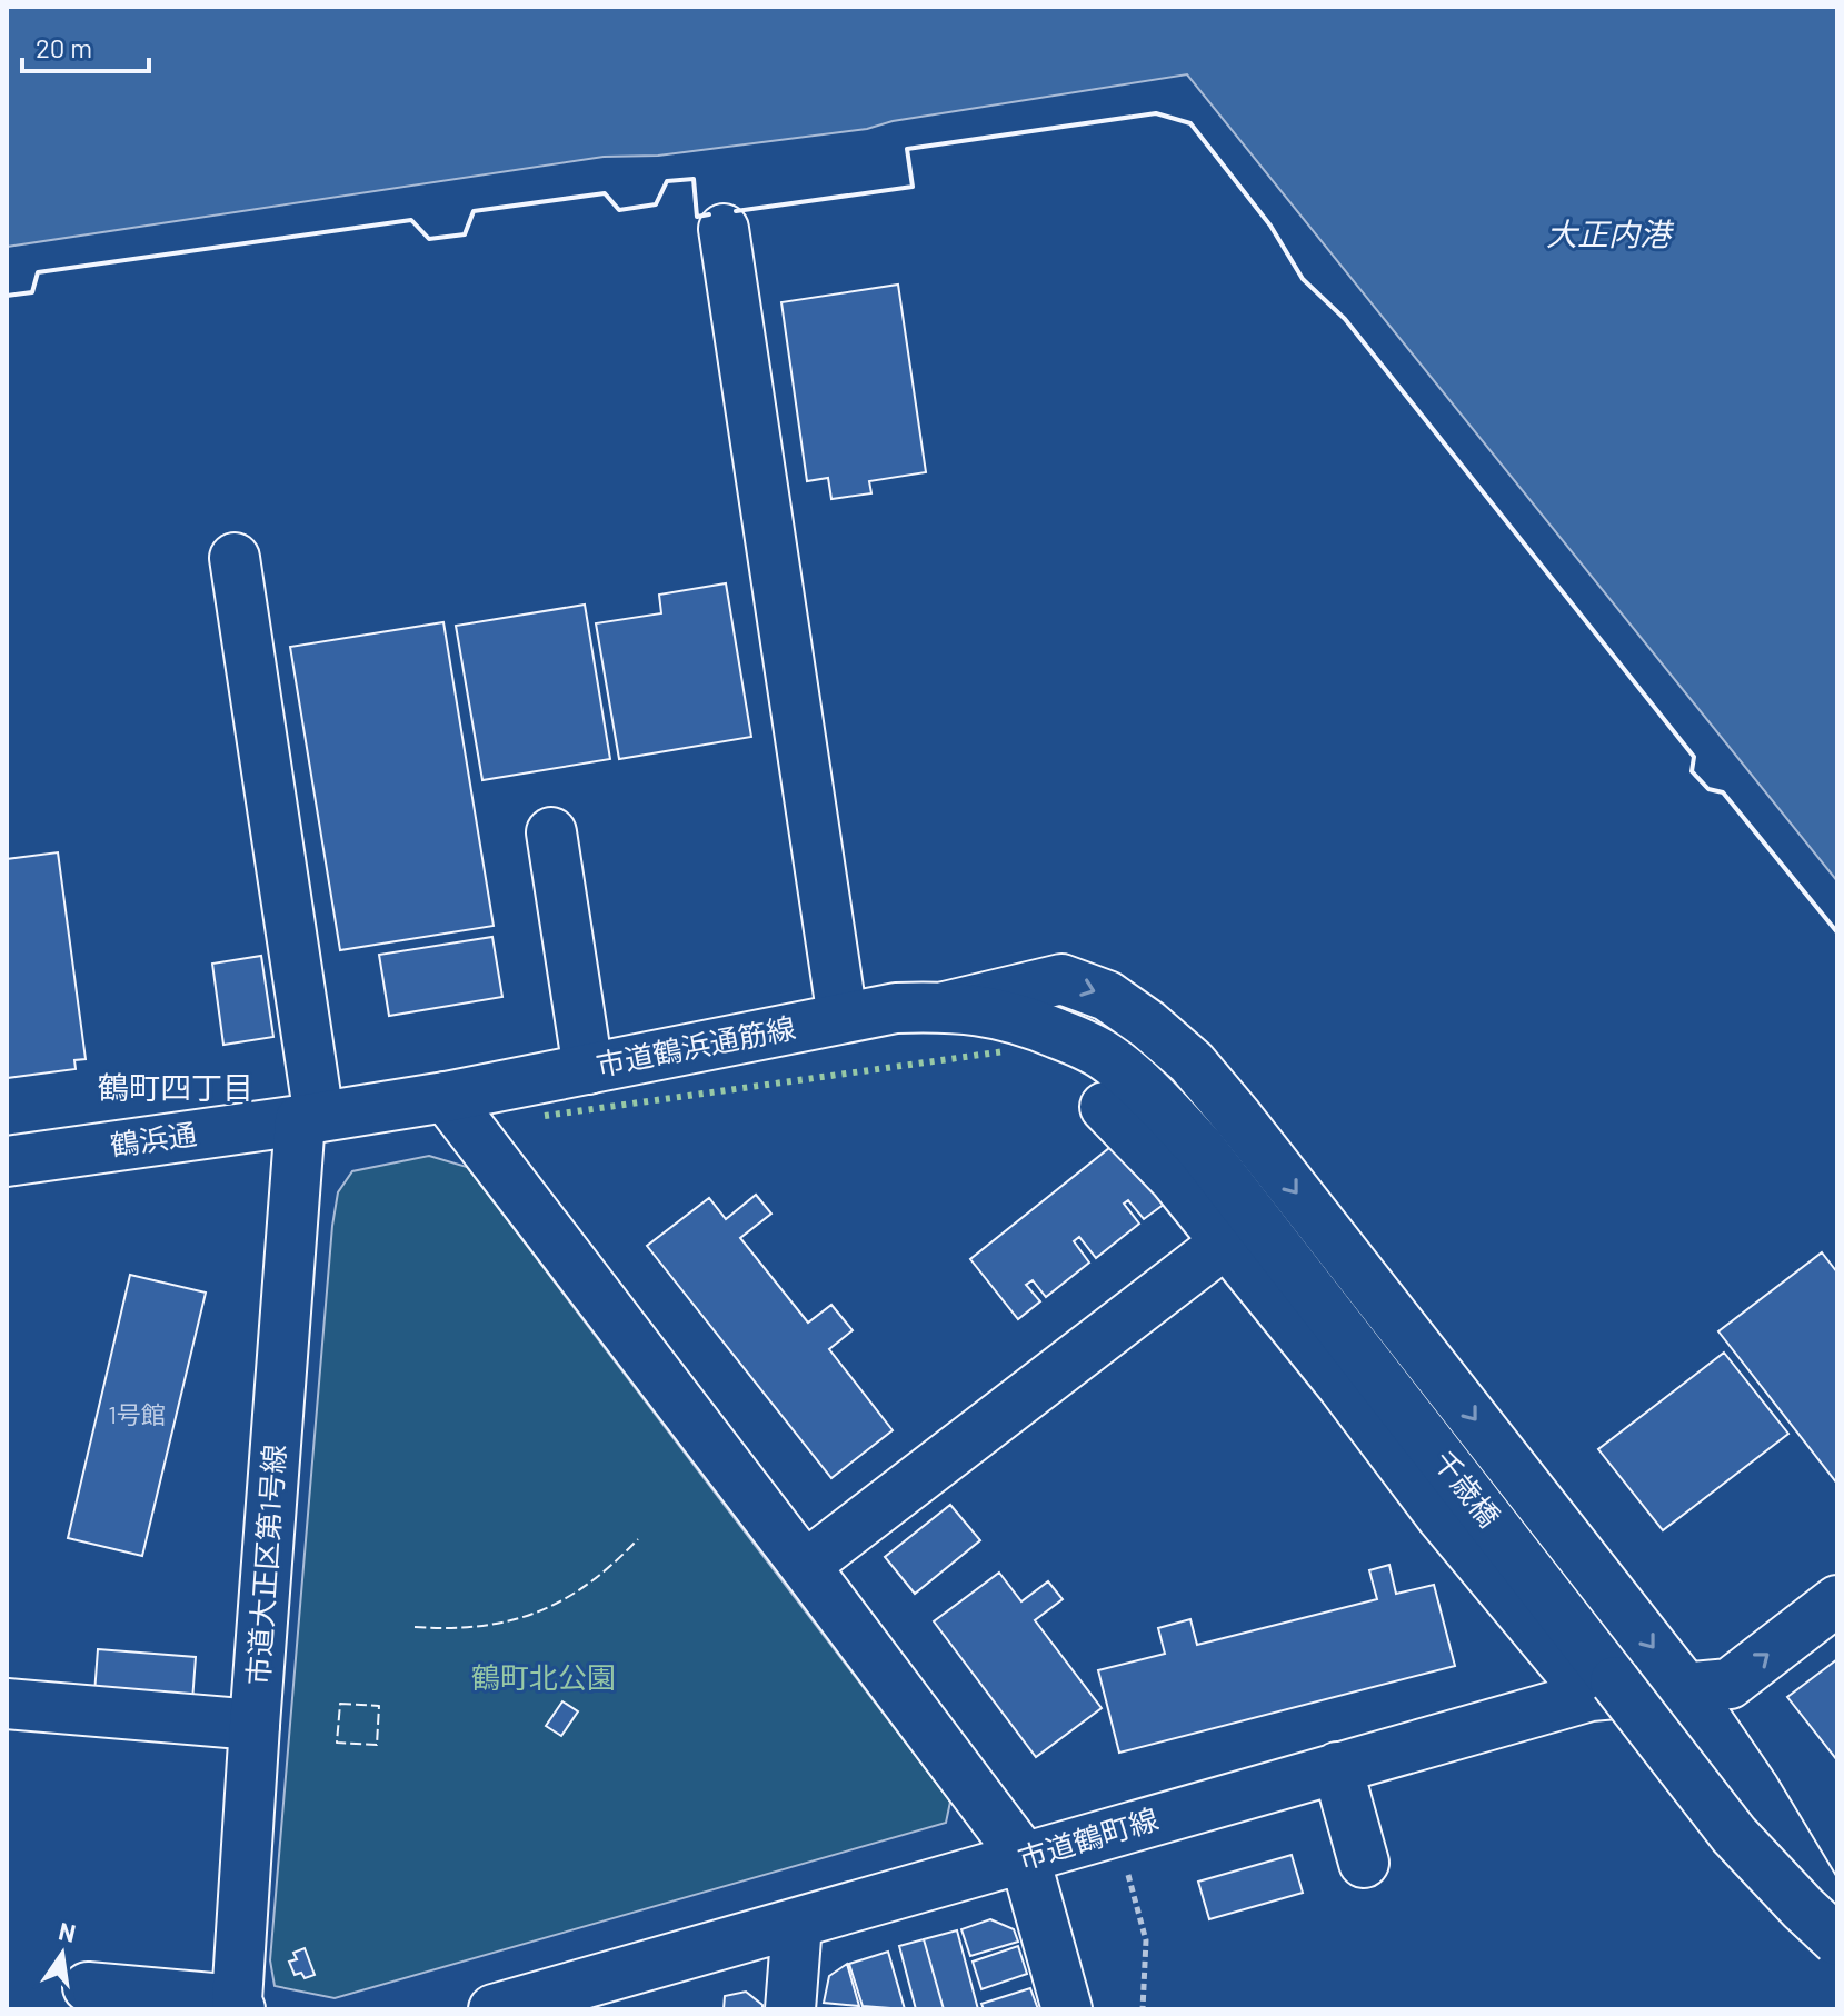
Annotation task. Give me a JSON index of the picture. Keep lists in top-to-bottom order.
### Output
{
  "streets": {
    "street": [
      "市道鶴浜通筋線",
      "鶴浜通",
      "千歳橋",
      "市道大正区第1号線",
      "市道鶴町線"
    ]
  },
  "crossings": [
    ["市道鶴浜通筋線", "鶴浜通"],
    ["市道鶴浜通筋線", "千歳橋"],
    ["市道鶴浜通筋線", "市道大正区第1号線"],
    ["鶴浜通", "市道大正区第1号線"]
  ],
  "districts": ["鶴町四丁目"],
  "water": ["大正内港"],
  "parks": ["鶴町北公園"],
  "house_numbers": ["1号館"],
  "scale_bar": "20 m",
  "north": "top"
}
